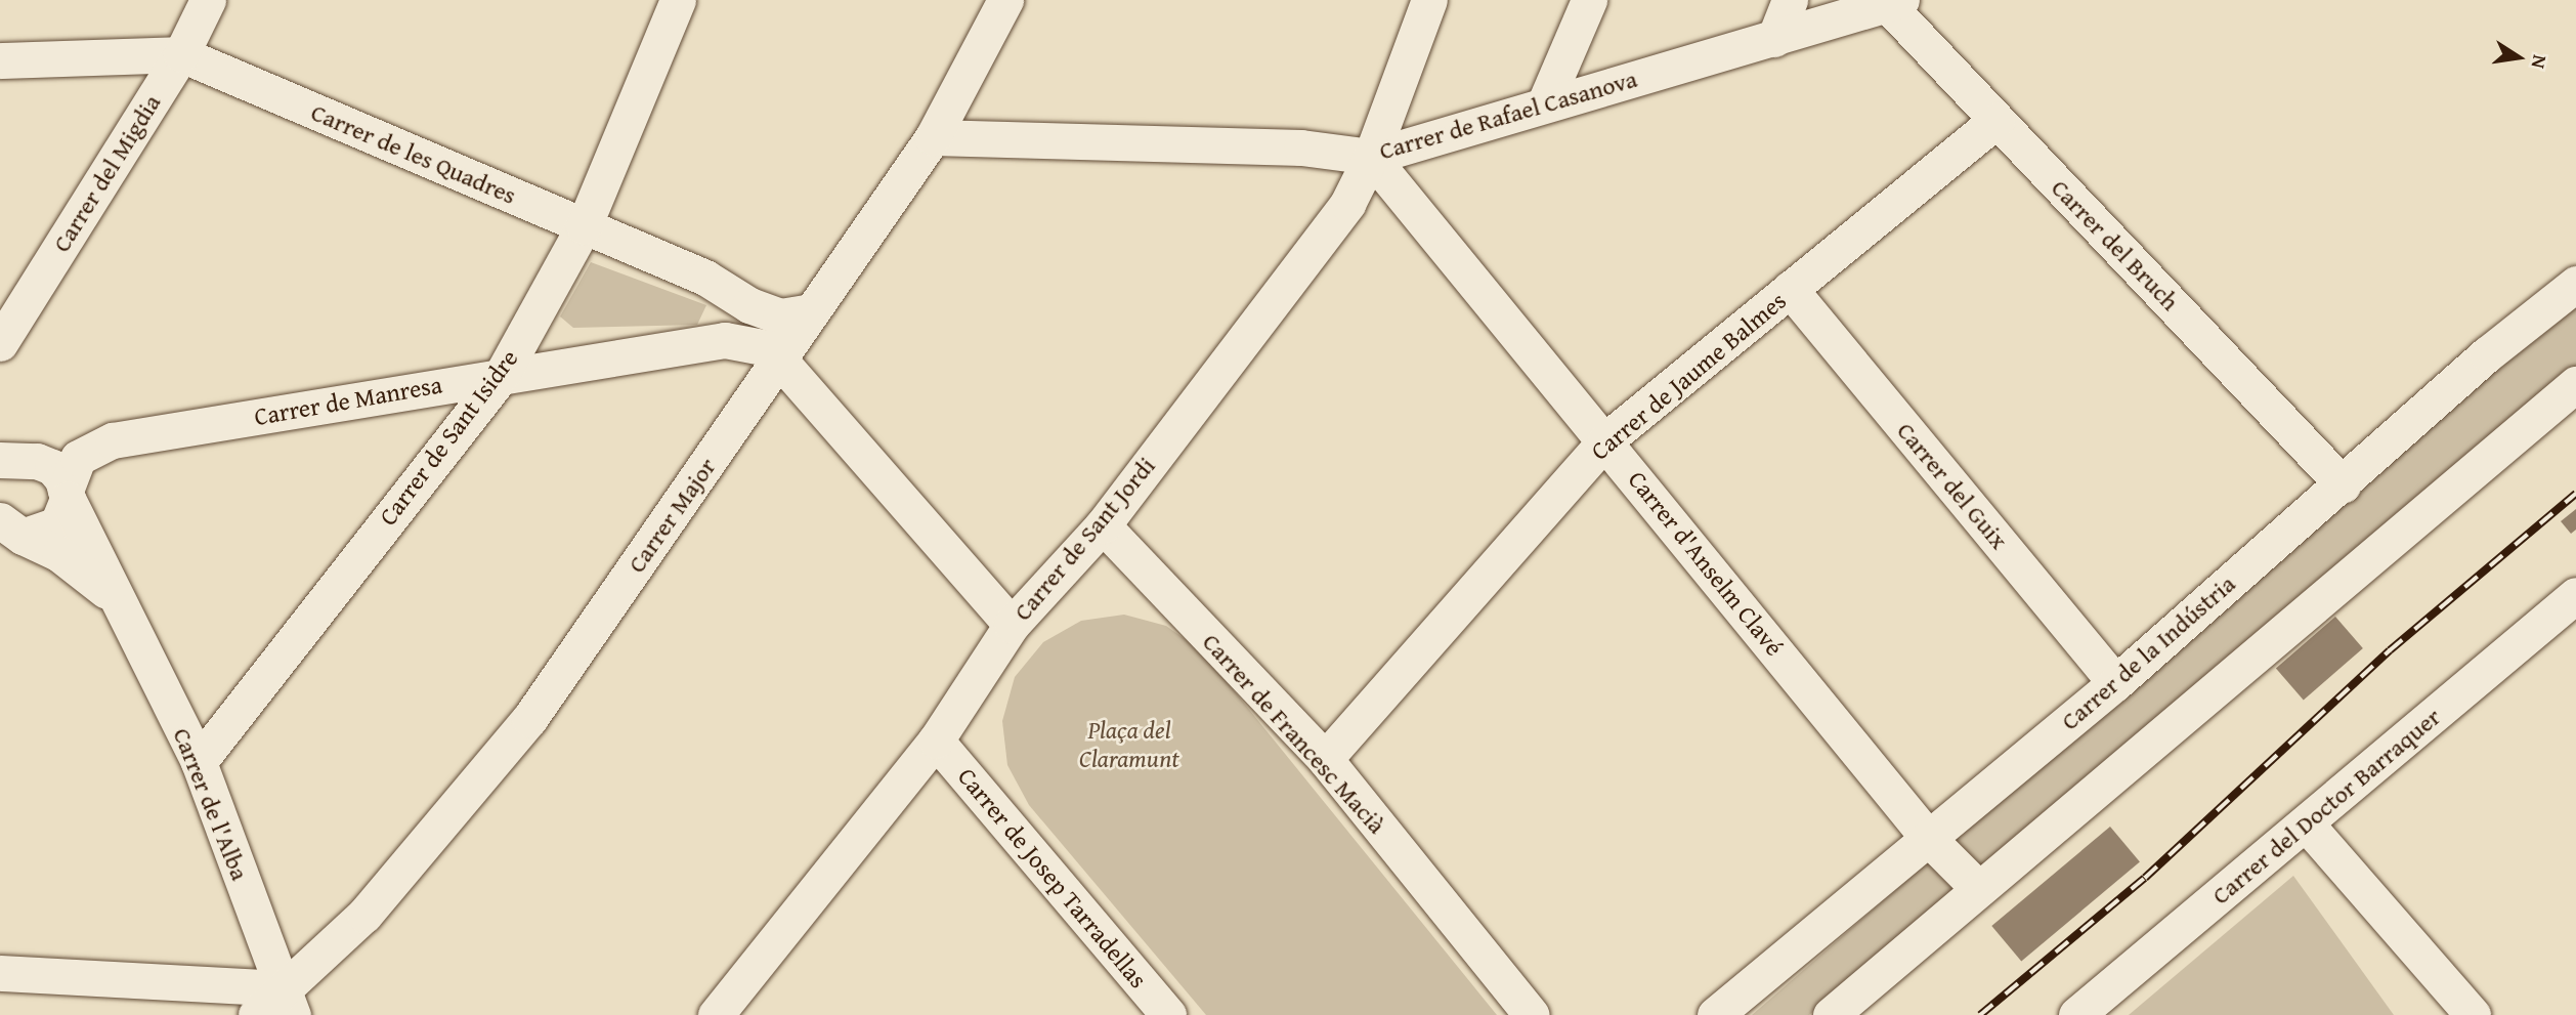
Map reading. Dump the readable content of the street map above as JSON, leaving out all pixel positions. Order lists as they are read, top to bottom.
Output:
{
  "streets": {
    "street": [
      "Carrer de Rafael Casanova",
      "Carrer de les Quadres",
      "Carrer del Migdia",
      "Carrer del Bruch",
      "Carrer de Jaume Balmes",
      "Carrer de Manresa",
      "Carrer de Sant Isidre",
      "Carrer del Guix",
      "Carrer Major",
      "Carrer de Sant Jordi",
      "Carrer d'Anselm Clavé",
      "Carrer de la Indústria",
      "Carrer de Francesc Macià",
      "Carrer de l'Alba",
      "Carrer del Doctor Barraquer",
      "Carrer de Josep Tarradellas"
    ]
  },
  "crossings": [
    ["Carrer de Rafael Casanova", "Carrer del Bruch"],
    ["Carrer de Rafael Casanova", "Carrer Major"],
    ["Carrer de Rafael Casanova", "Carrer de Sant Jordi"],
    ["Carrer de Rafael Casanova", "Carrer d'Anselm Clavé"],
    ["Carrer de les Quadres", "Carrer del Migdia"],
    ["Carrer de les Quadres", "Carrer de Sant Isidre"],
    ["Carrer de les Quadres", "Carrer Major"],
    ["Carrer del Bruch", "Carrer de Jaume Balmes"],
    ["Carrer del Bruch", "Carrer de la Indústria"],
    ["Carrer de Jaume Balmes", "Carrer del Guix"],
    ["Carrer de Jaume Balmes", "Carrer d'Anselm Clavé"],
    ["Carrer de Jaume Balmes", "Carrer de Francesc Macià"],
    ["Carrer de Manresa", "Carrer de Sant Isidre"],
    ["Carrer de Manresa", "Carrer Major"],
    ["Carrer de Manresa", "Carrer de l'Alba"],
    ["Carrer de Sant Isidre", "Carrer de l'Alba"],
    ["Carrer del Guix", "Carrer de la Indústria"],
    ["Carrer Major", "Carrer de l'Alba"],
    ["Carrer de Sant Jordi", "Carrer d'Anselm Clavé"],
    ["Carrer de Sant Jordi", "Carrer de Francesc Macià"],
    ["Carrer de Sant Jordi", "Carrer de Josep Tarradellas"],
    ["Carrer d'Anselm Clavé", "Carrer de la Indústria"]
  ],
  "parks": ["Plaça del Claramunt"],
  "north": "right"
}
